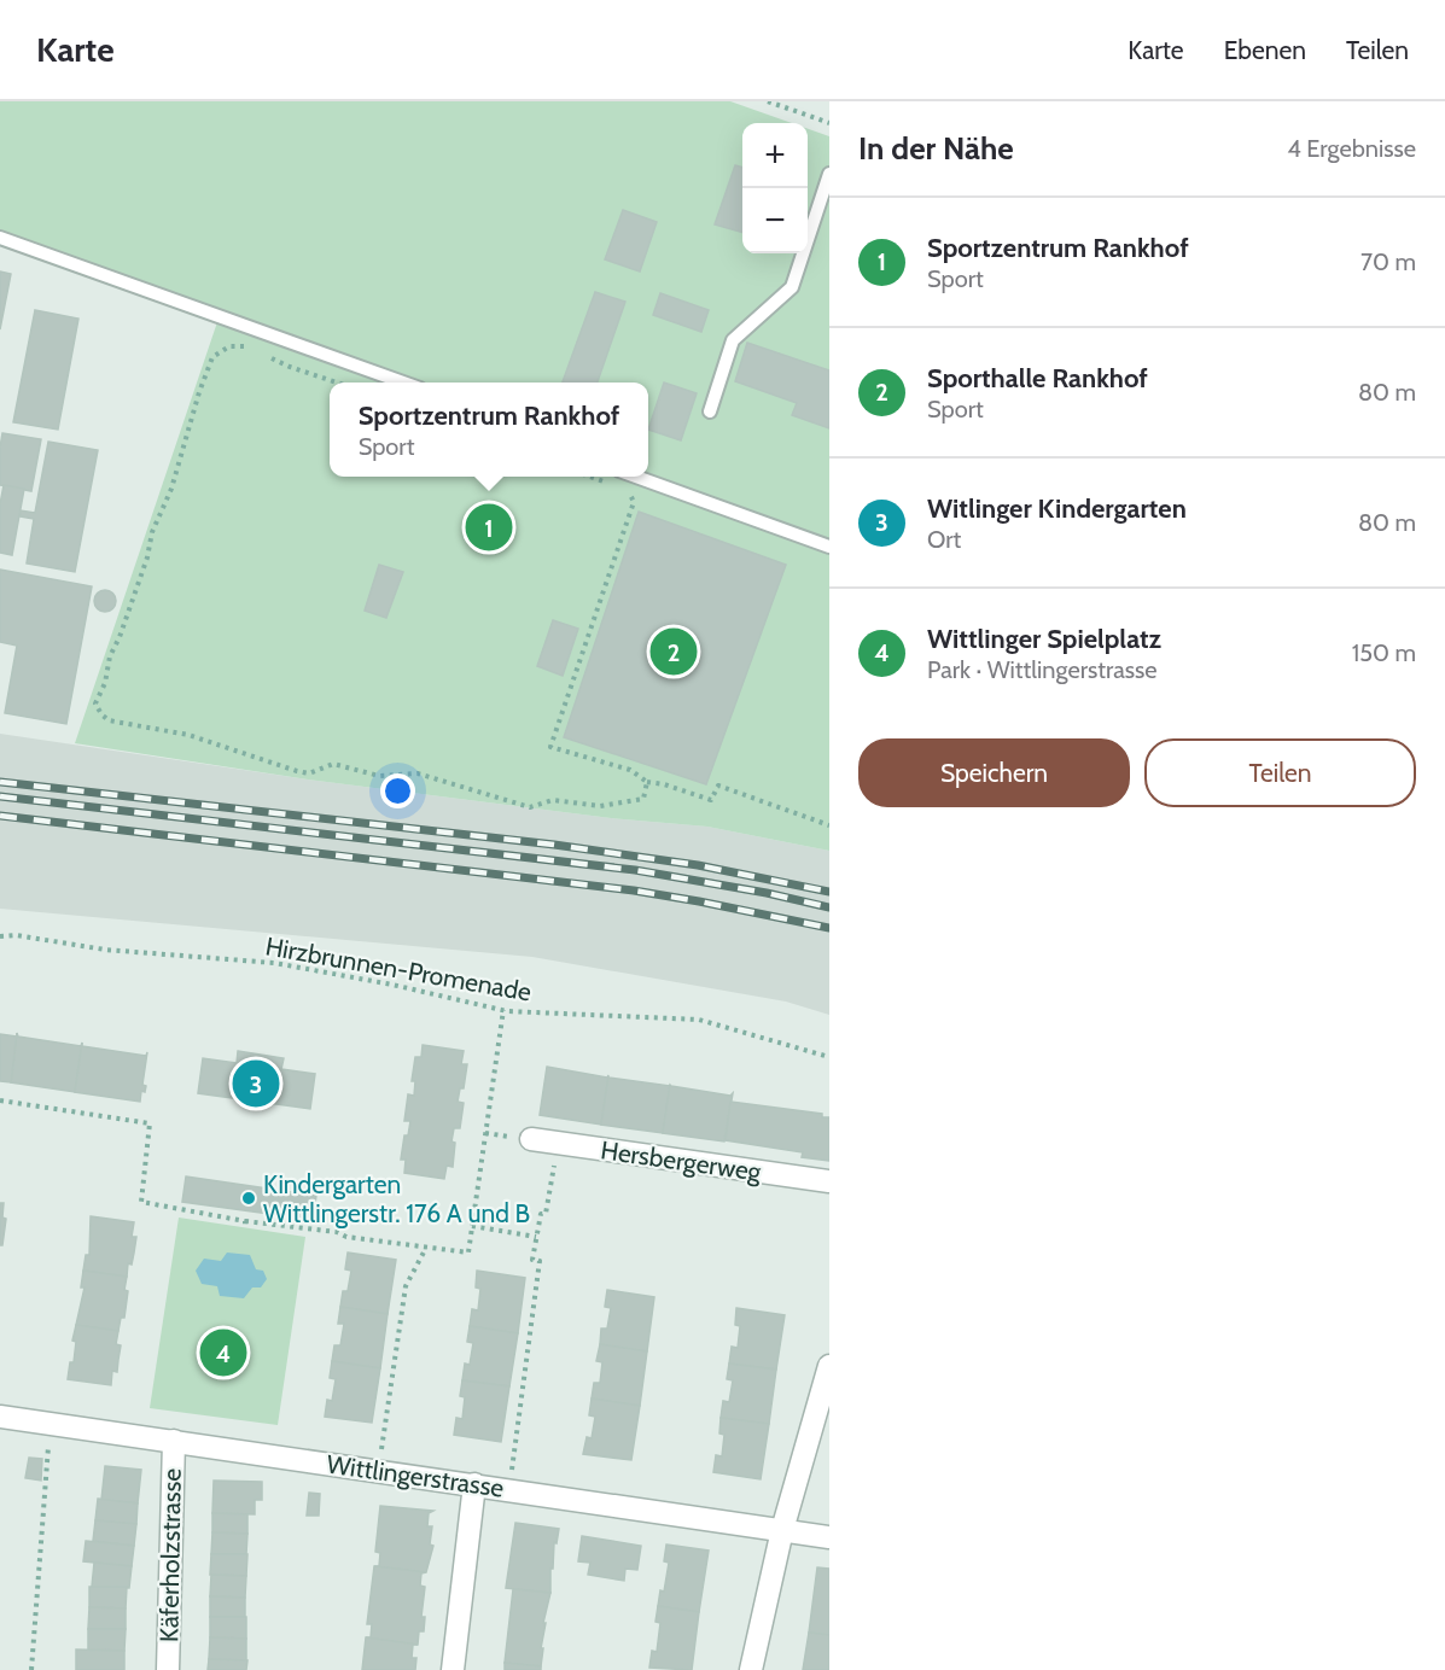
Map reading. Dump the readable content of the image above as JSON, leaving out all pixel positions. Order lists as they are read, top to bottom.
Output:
{
  "streets": {
    "street": ["Hersbergerweg", "Wittlingerstrasse", "Käferholzstrasse"],
    "path": ["Hirzbrunnen-Promenade"]
  },
  "crossings": [
    ["Wittlingerstrasse", "Käferholzstrasse"]
  ],
  "places": ["Kindergarten Wittlingerstr. 176 A und B"],
  "page": {
    "header": "Karte",
    "nav": ["Karte", "Ebenen", "Teilen"],
    "heading": ["In der Nähe", "4 Ergebnisse"],
    "map_buttons": ["+", "−"],
    "list": [
      {
        "mark": "1",
        "name": "Sportzentrum Rankhof",
        "note": "Sport",
        "value": "70 m"
      },
      {
        "mark": "2",
        "name": "Sporthalle Rankhof",
        "note": "Sport",
        "value": "80 m"
      },
      {
        "mark": "3",
        "name": "Witlinger Kindergarten",
        "note": "Ort",
        "value": "80 m"
      },
      {
        "mark": "4",
        "name": "Wittlinger Spielplatz",
        "note": "Park · Wittlingerstrasse",
        "value": "150 m"
      }
    ],
    "popup": ["Sportzentrum Rankhof", "Sport"],
    "pins": [
      "1",
      "2",
      "3",
      "4"
    ],
    "buttons": ["Speichern", "Teilen"]
  }
}
